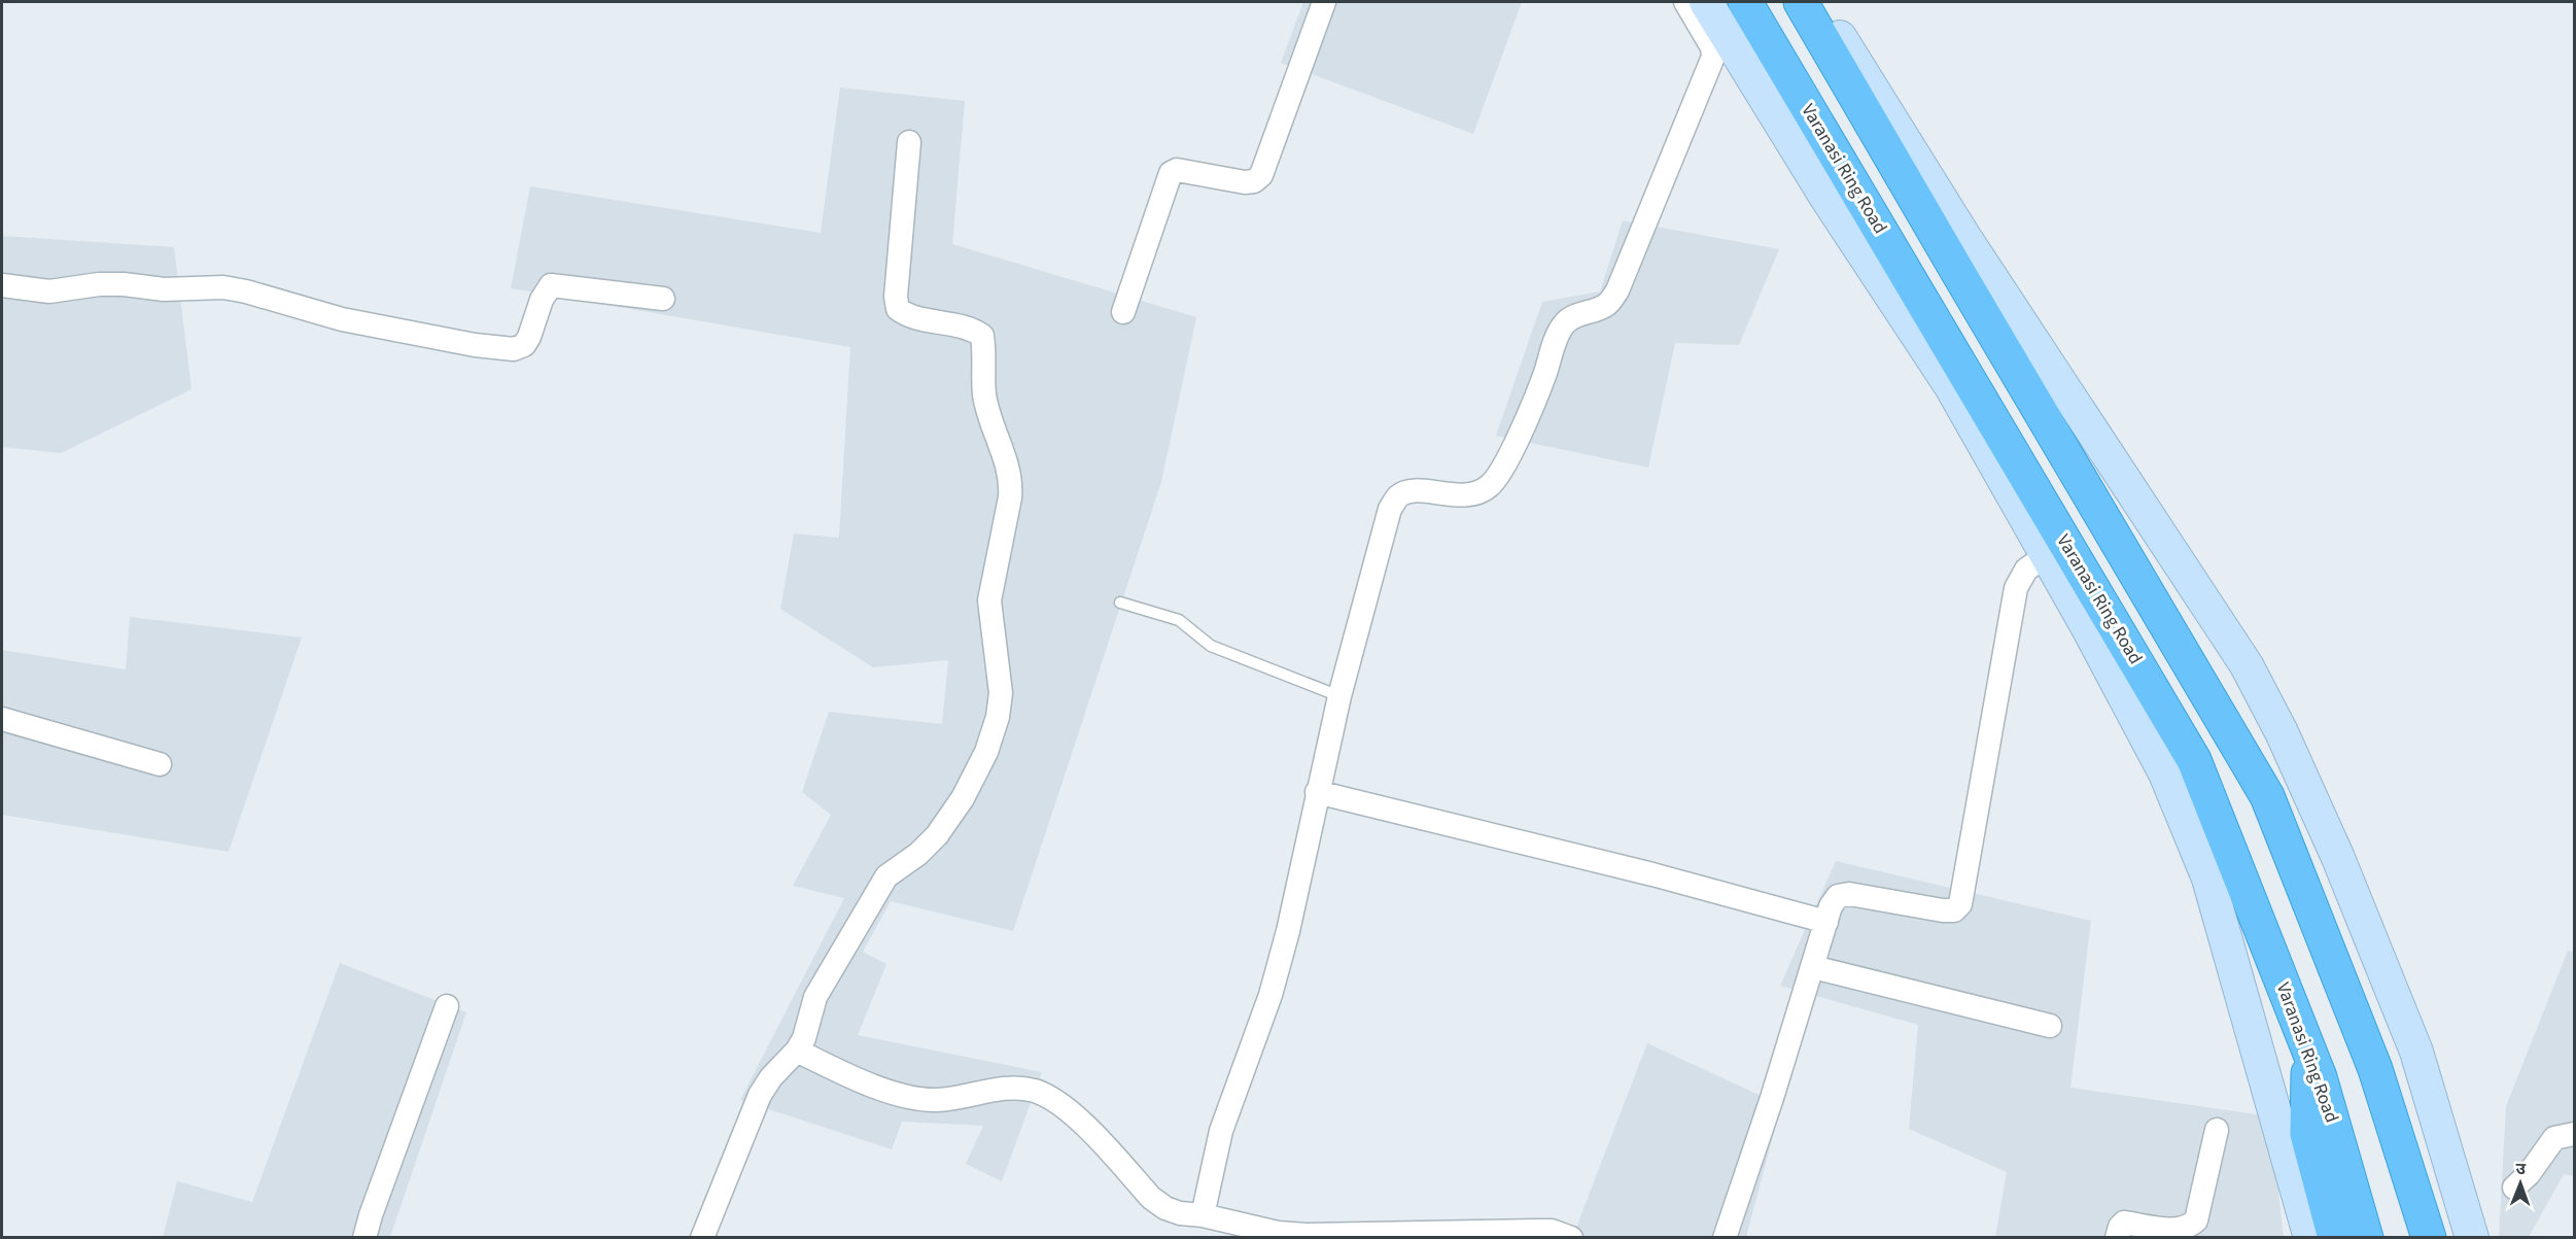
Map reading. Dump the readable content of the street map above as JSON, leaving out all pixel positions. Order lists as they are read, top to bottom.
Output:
{
  "streets": {
    "highway": ["Varanasi Ring Road"]
  },
  "north": "top"
}
